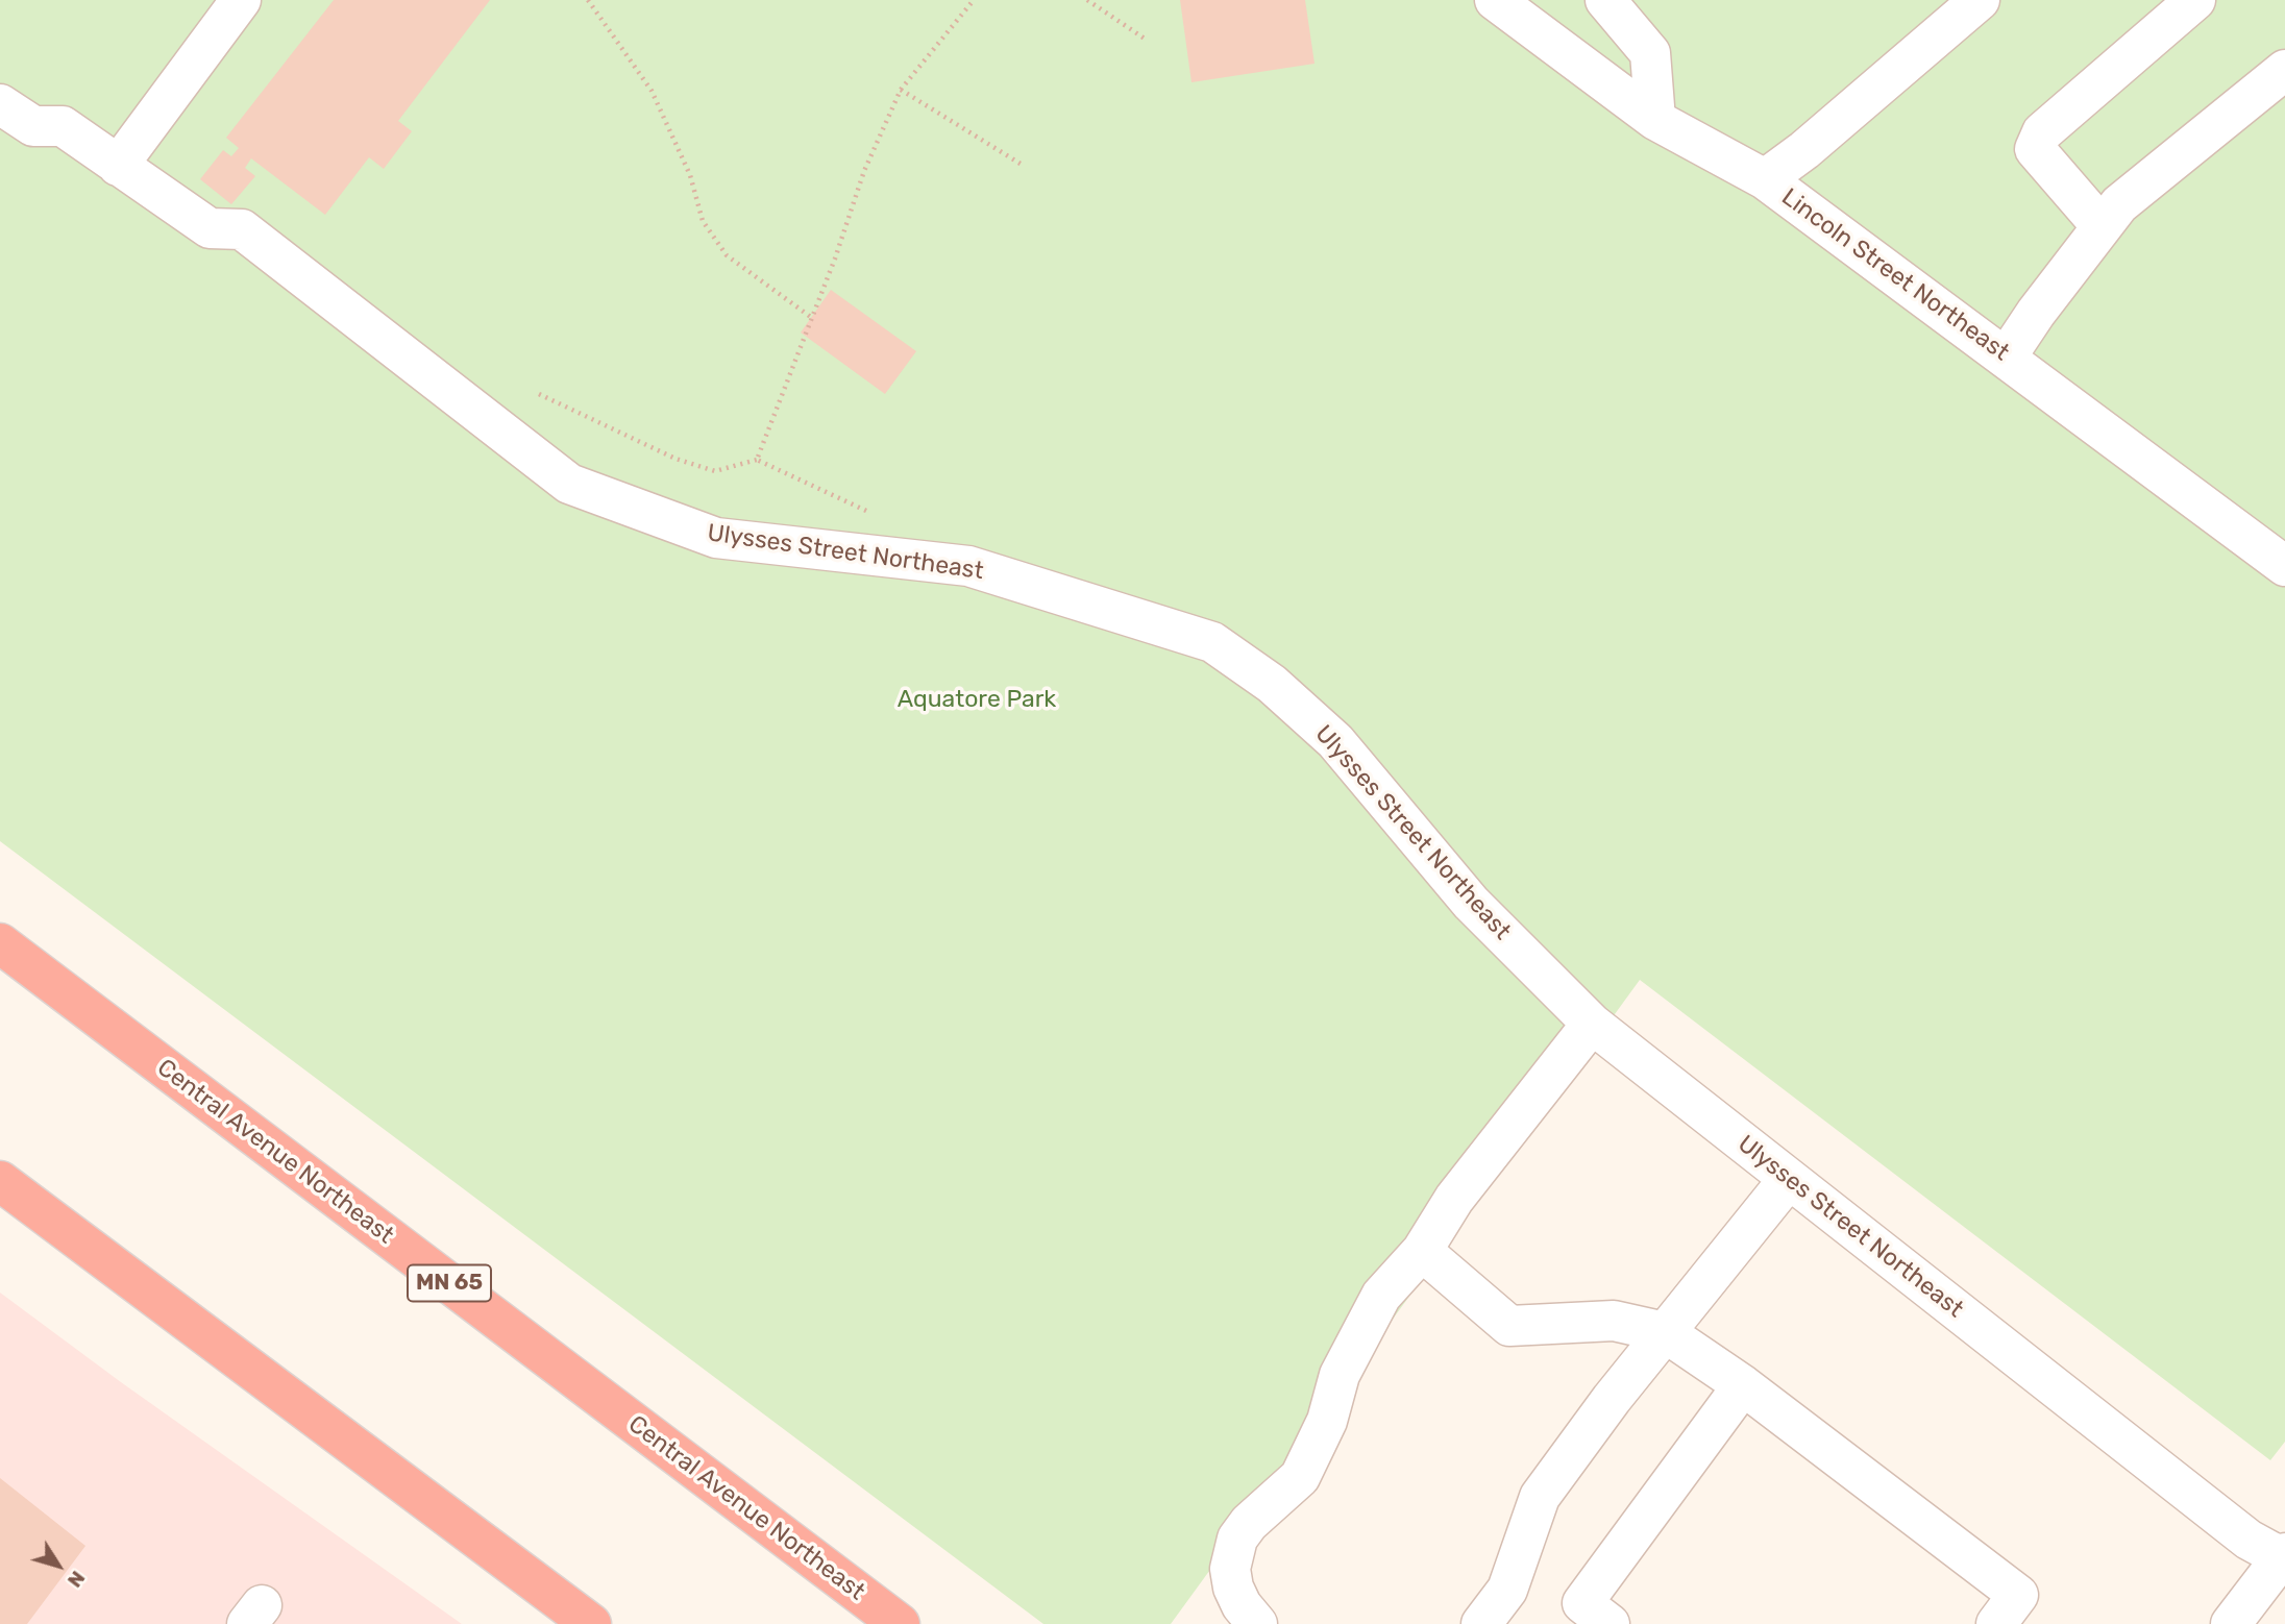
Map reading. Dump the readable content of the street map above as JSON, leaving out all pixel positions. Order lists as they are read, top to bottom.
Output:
{
  "streets": {
    "highway": ["Central Avenue Northeast", "MN 65"],
    "street": ["Lincoln Street Northeast", "Ulysses Street Northeast"]
  },
  "parks": ["Aquatore Park"],
  "north": "bottom right"
}
